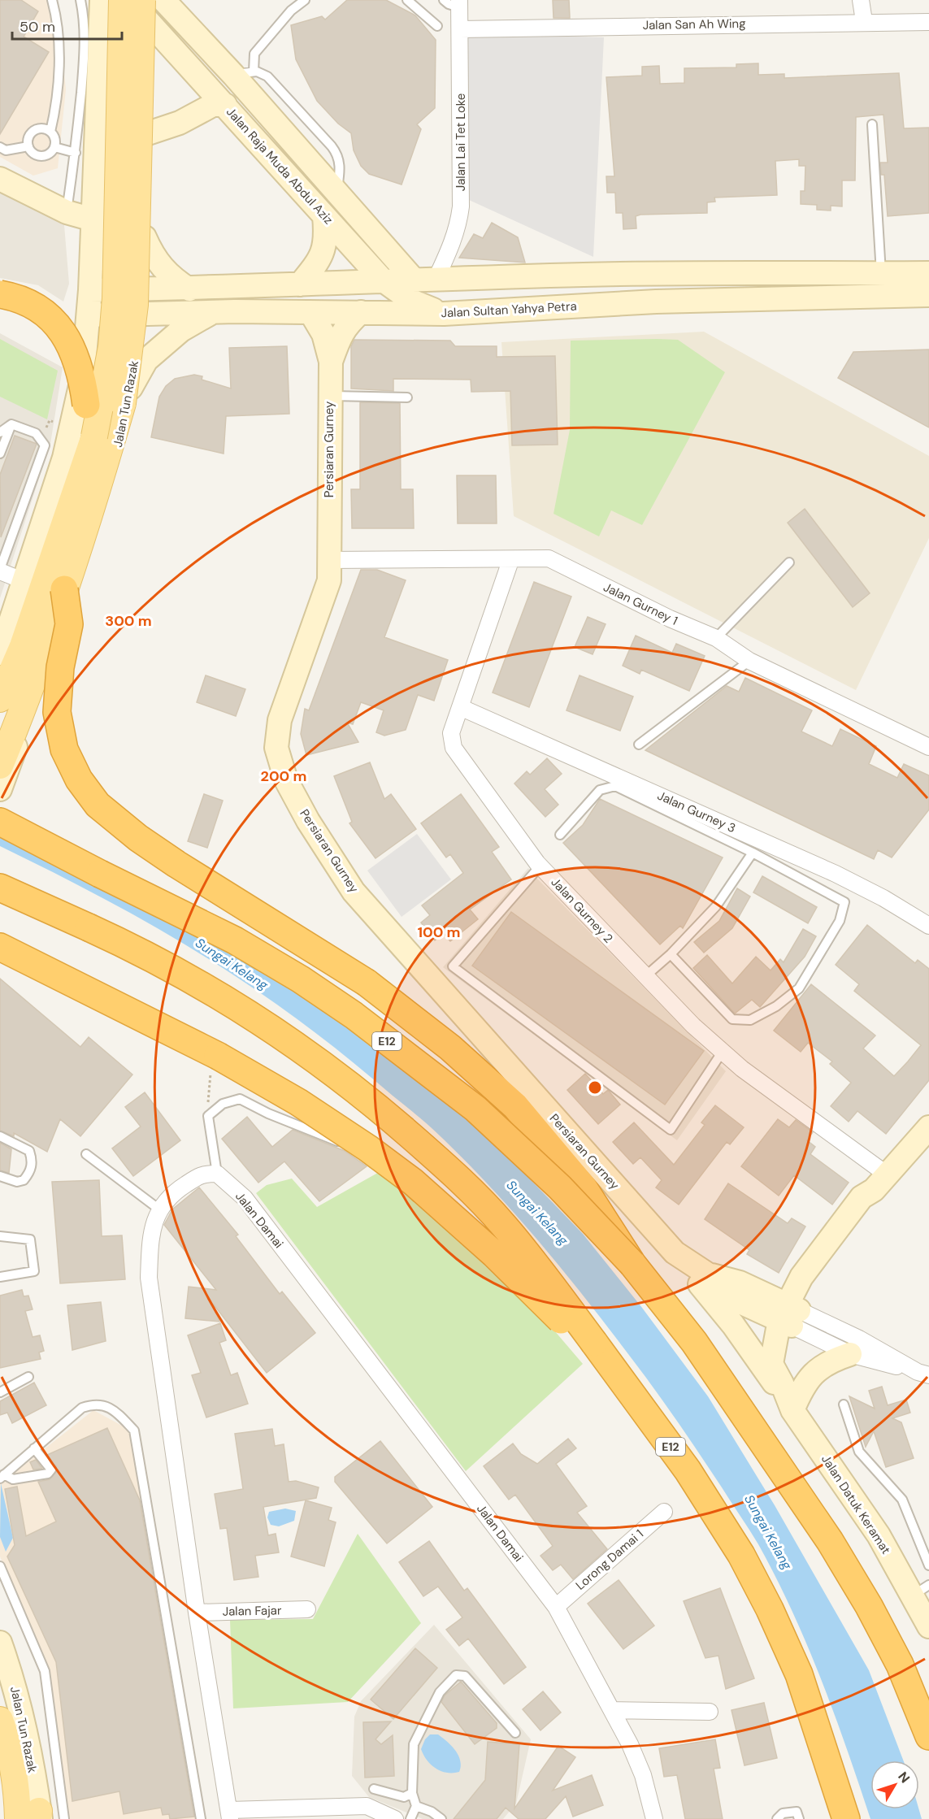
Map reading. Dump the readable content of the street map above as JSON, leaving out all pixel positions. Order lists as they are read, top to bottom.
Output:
{
  "streets": {
    "highway": ["E12"],
    "main road": [
      "Jalan Raja Muda Abdul Aziz",
      "Jalan Sultan Yahya Petra",
      "Jalan Tun Razak",
      "Persiaran Gurney",
      "Jalan Datuk Keramat"
    ],
    "street": [
      "Jalan San Ah Wing",
      "Jalan Lai Tet Loke",
      "Jalan Gurney 1",
      "Jalan Gurney 3",
      "Jalan Gurney 2",
      "Jalan Damai",
      "Lorong Damai 1",
      "Jalan Fajar"
    ]
  },
  "crossings": [
    ["Jalan San Ah Wing", "Jalan Lai Tet Loke"],
    ["Jalan Lai Tet Loke", "Jalan Raja Muda Abdul Aziz"],
    ["Jalan Raja Muda Abdul Aziz", "Jalan Sultan Yahya Petra"],
    ["Jalan Raja Muda Abdul Aziz", "Jalan Tun Razak"],
    ["Jalan Sultan Yahya Petra", "Jalan Tun Razak"],
    ["Jalan Sultan Yahya Petra", "Persiaran Gurney"],
    ["Persiaran Gurney", "Jalan Gurney 1"],
    ["Persiaran Gurney", "Jalan Datuk Keramat"],
    ["Jalan Gurney 1", "Jalan Gurney 2"],
    ["Jalan Gurney 3", "Jalan Gurney 2"],
    ["Jalan Gurney 2", "Jalan Datuk Keramat"],
    ["Jalan Damai", "Lorong Damai 1"]
  ],
  "water": ["Sungai Kelang"],
  "scale_bar": "50 m",
  "north": "top right",
  "rings": ["300 m", "200 m", "100 m"]
}
